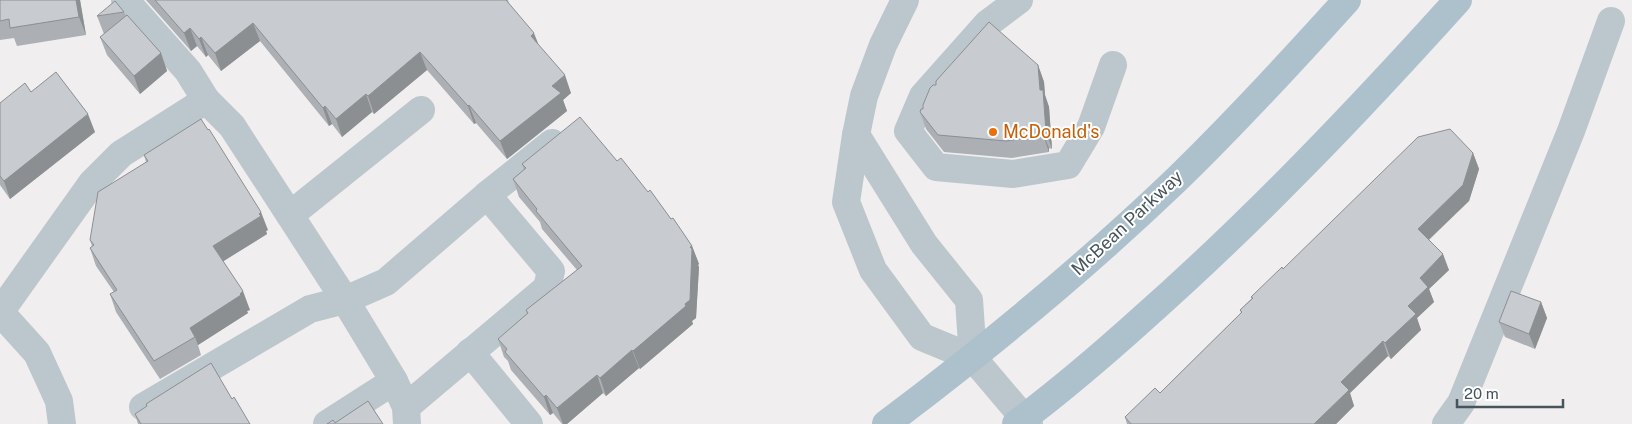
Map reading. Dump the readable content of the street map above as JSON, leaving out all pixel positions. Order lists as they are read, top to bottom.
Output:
{
  "streets": {
    "main road": ["McBean Parkway"]
  },
  "places": ["McDonald's"],
  "scale_bar": "20 m"
}
